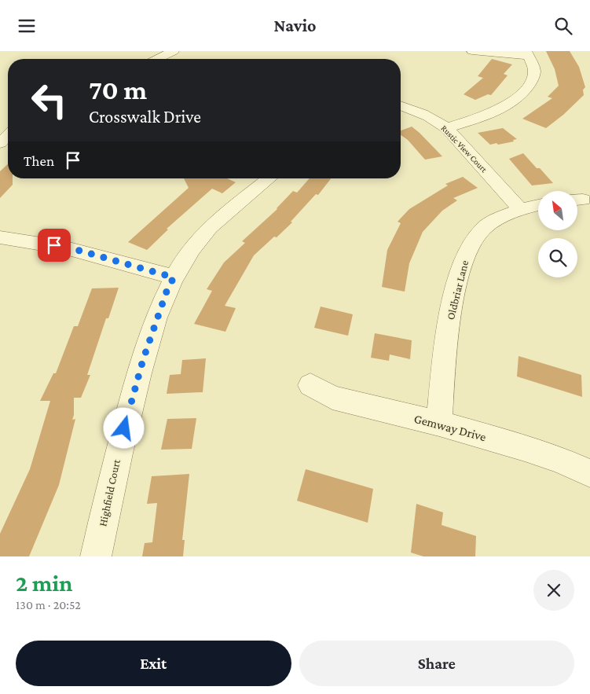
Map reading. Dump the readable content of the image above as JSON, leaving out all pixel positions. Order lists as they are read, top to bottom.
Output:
{
  "streets": {
    "street": [
      "Rustic View Court",
      "Oldbriar Lane",
      "Gemway Drive",
      "Highfield Court"
    ]
  },
  "crossings": [
    ["Rustic View Court", "Oldbriar Lane"],
    ["Oldbriar Lane", "Gemway Drive"]
  ],
  "north": "top left",
  "page": {
    "header": "Navio",
    "turn": ["70 m", "Crosswalk Drive"],
    "then": "Then",
    "heading": ["2 min", "130 m · 20:52"],
    "buttons": ["Exit", "Share"]
  }
}
